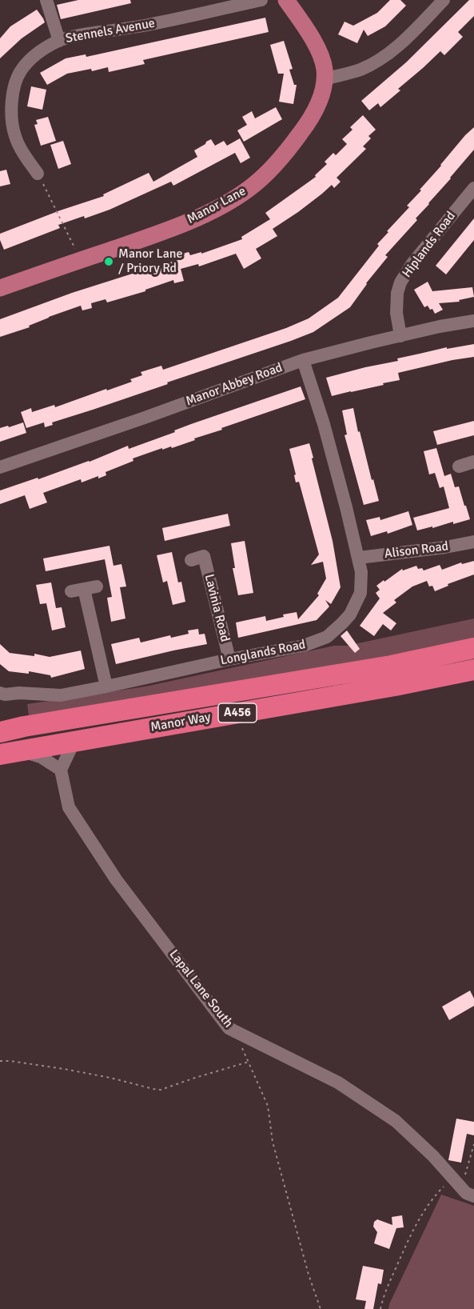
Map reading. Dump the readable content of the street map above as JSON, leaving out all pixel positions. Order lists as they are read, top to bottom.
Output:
{
  "streets": {
    "highway": ["A456", "Manor Way"],
    "main road": ["Manor Lane"],
    "street": [
      "Stennels Avenue",
      "Hiplands Road",
      "Manor Abbey Road",
      "Alison Road",
      "Lavinia Road",
      "Longlands Road",
      "Lapal Lane South"
    ]
  },
  "crossings": [
    ["Hiplands Road", "Manor Abbey Road"],
    ["Manor Abbey Road", "Longlands Road"],
    ["Alison Road", "Longlands Road"],
    ["Lavinia Road", "Longlands Road"]
  ],
  "places": ["Manor Lane / Priory Rd"]
}
